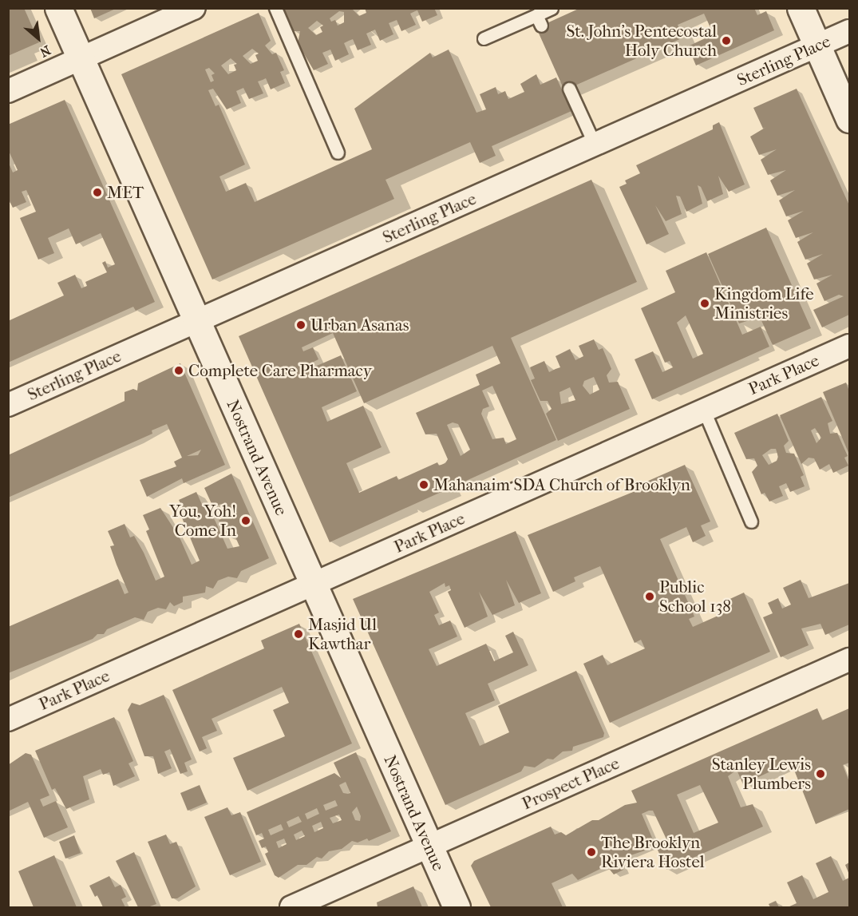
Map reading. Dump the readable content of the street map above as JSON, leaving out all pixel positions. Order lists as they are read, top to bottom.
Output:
{
  "streets": {
    "main road": ["Nostrand Avenue"],
    "street": ["Sterling Place", "Park Place", "Prospect Place"]
  },
  "crossings": [
    ["Sterling Place", "Nostrand Avenue"],
    ["Park Place", "Nostrand Avenue"],
    ["Nostrand Avenue", "Prospect Place"]
  ],
  "places": [
    "St. John's Pentecostal Holy Church",
    "MET",
    "Kingdom Life Ministries",
    "Urban Asanas",
    "Complete Care Pharmacy",
    "Mahanaim SDA Church of Brooklyn",
    "You, Yoh! Come In",
    "Public School 138",
    "Masjid Ul Kawthar",
    "Stanley Lewis Plumbers",
    "The Brooklyn Riviera Hostel"
  ],
  "north": "bottom right"
}
